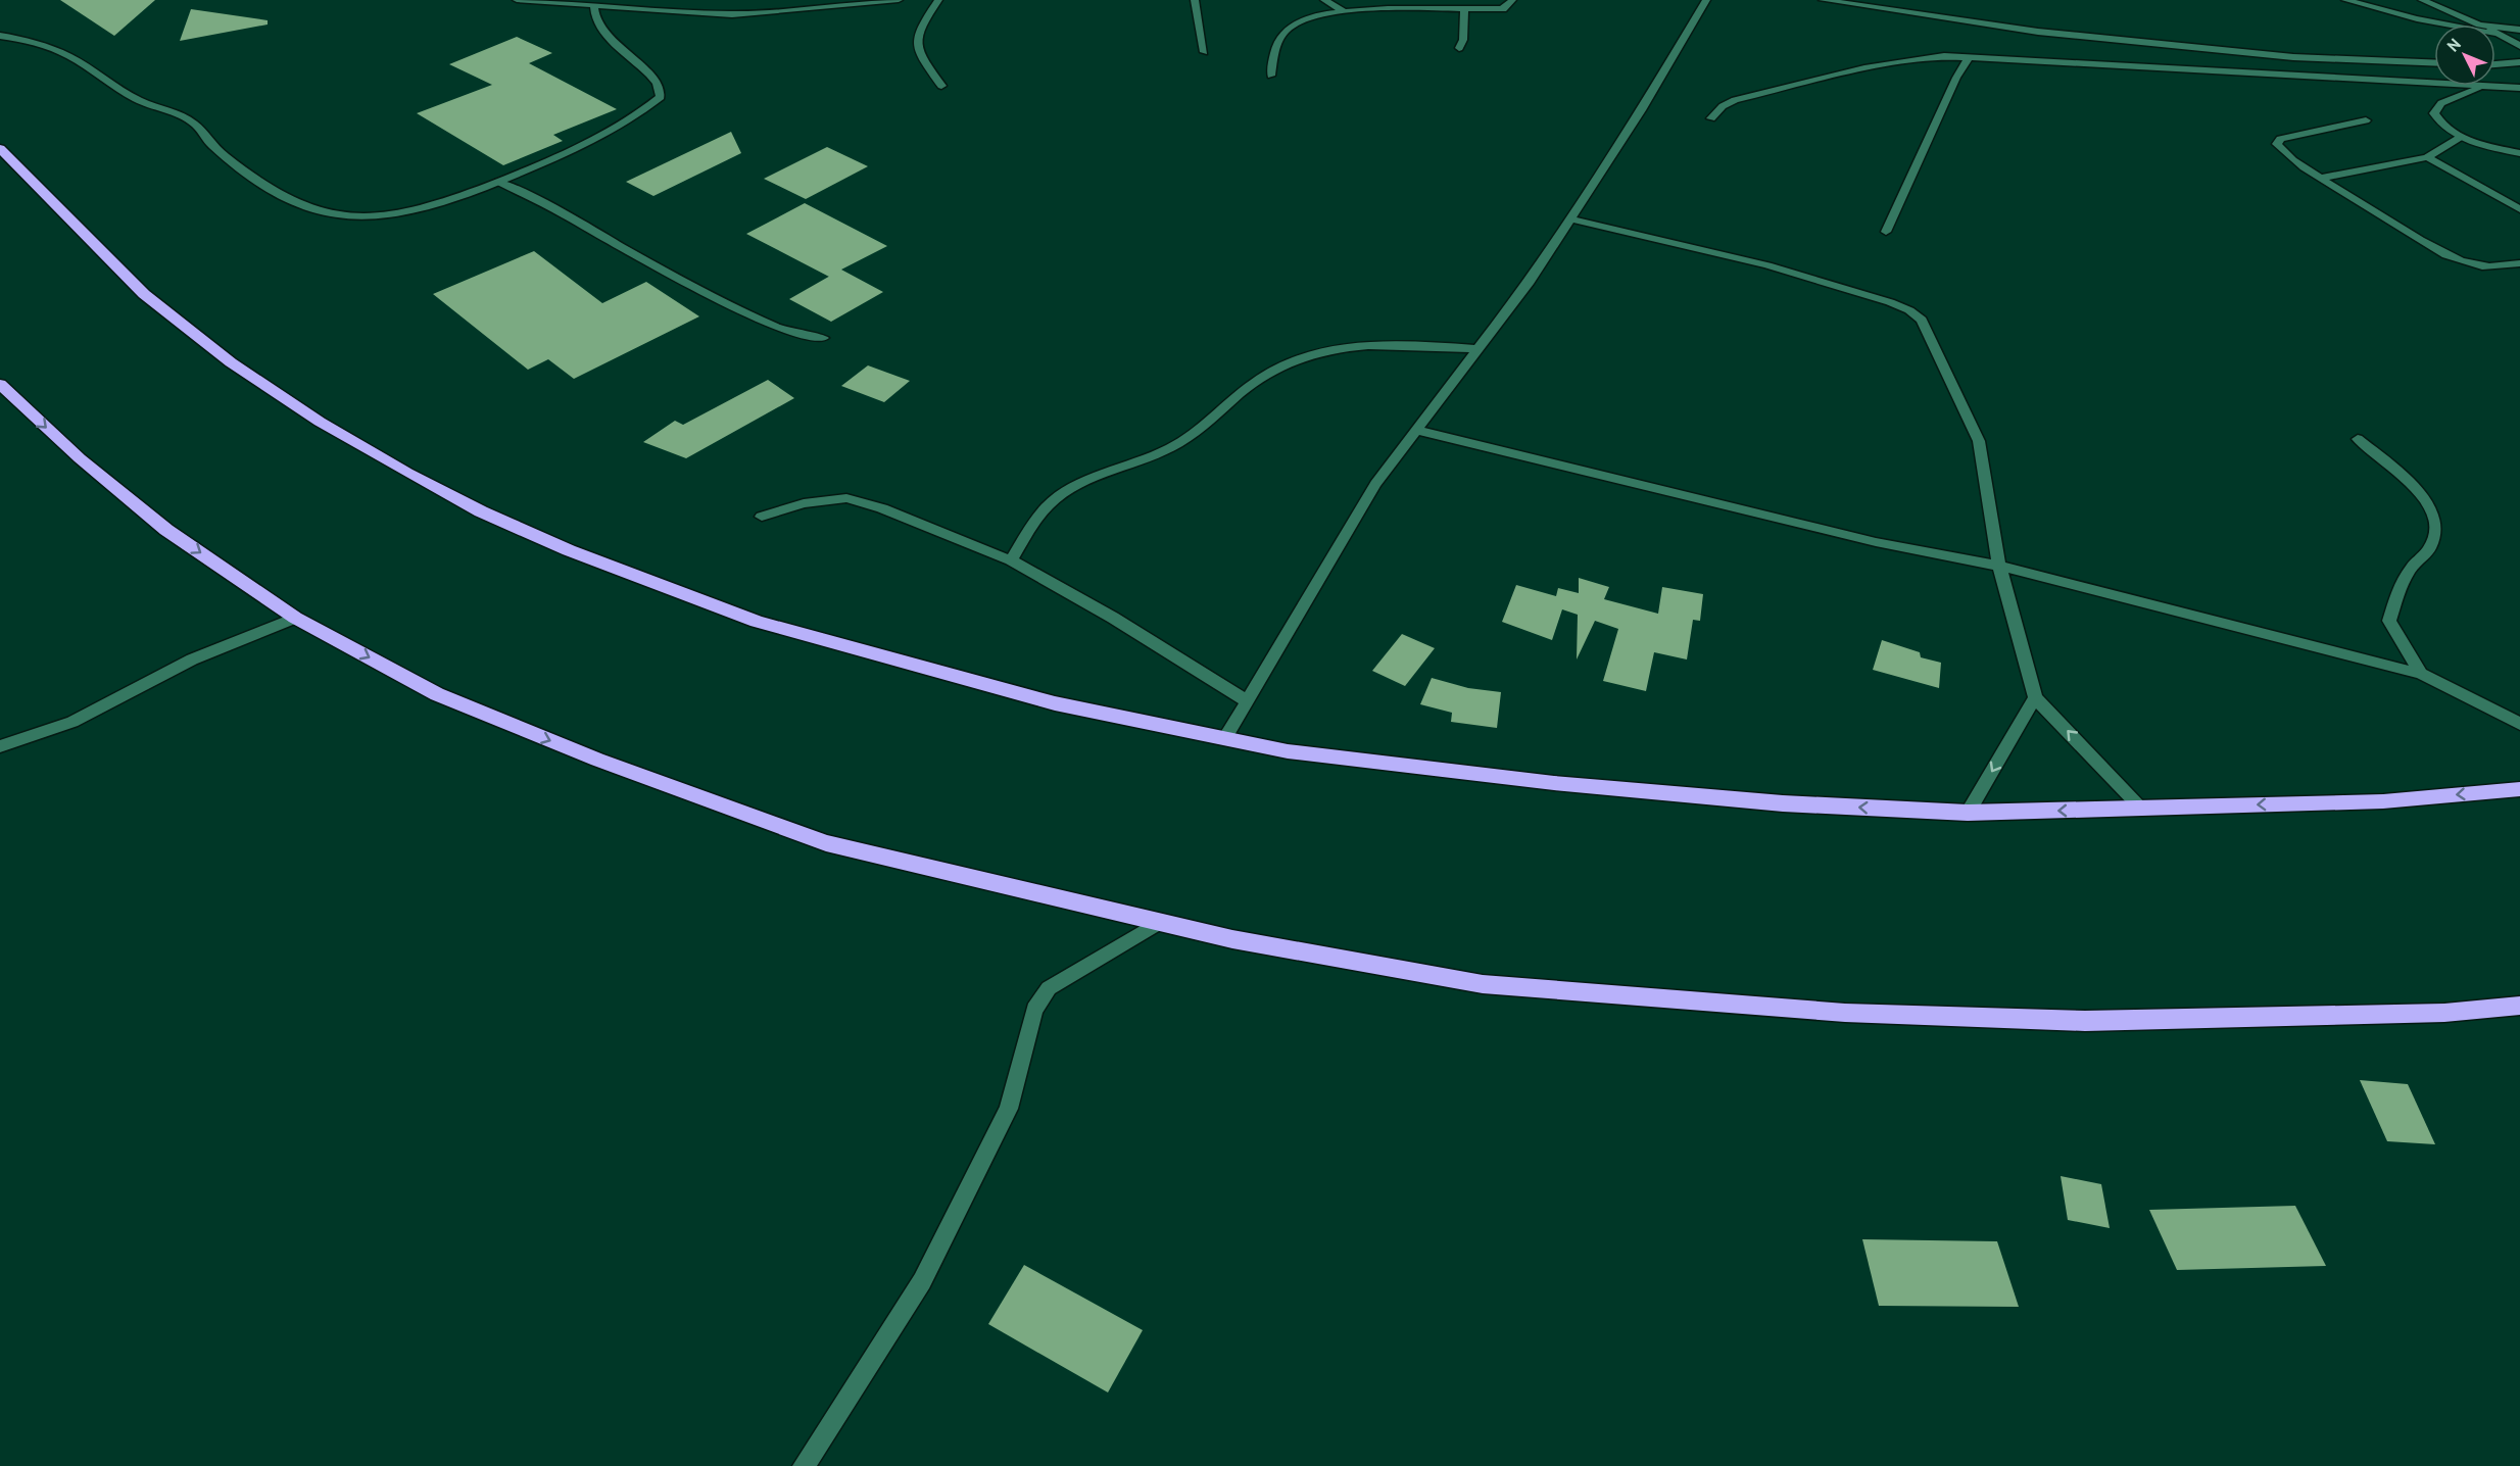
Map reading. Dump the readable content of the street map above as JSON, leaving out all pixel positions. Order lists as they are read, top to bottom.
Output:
{
  "north": "top left"
}
